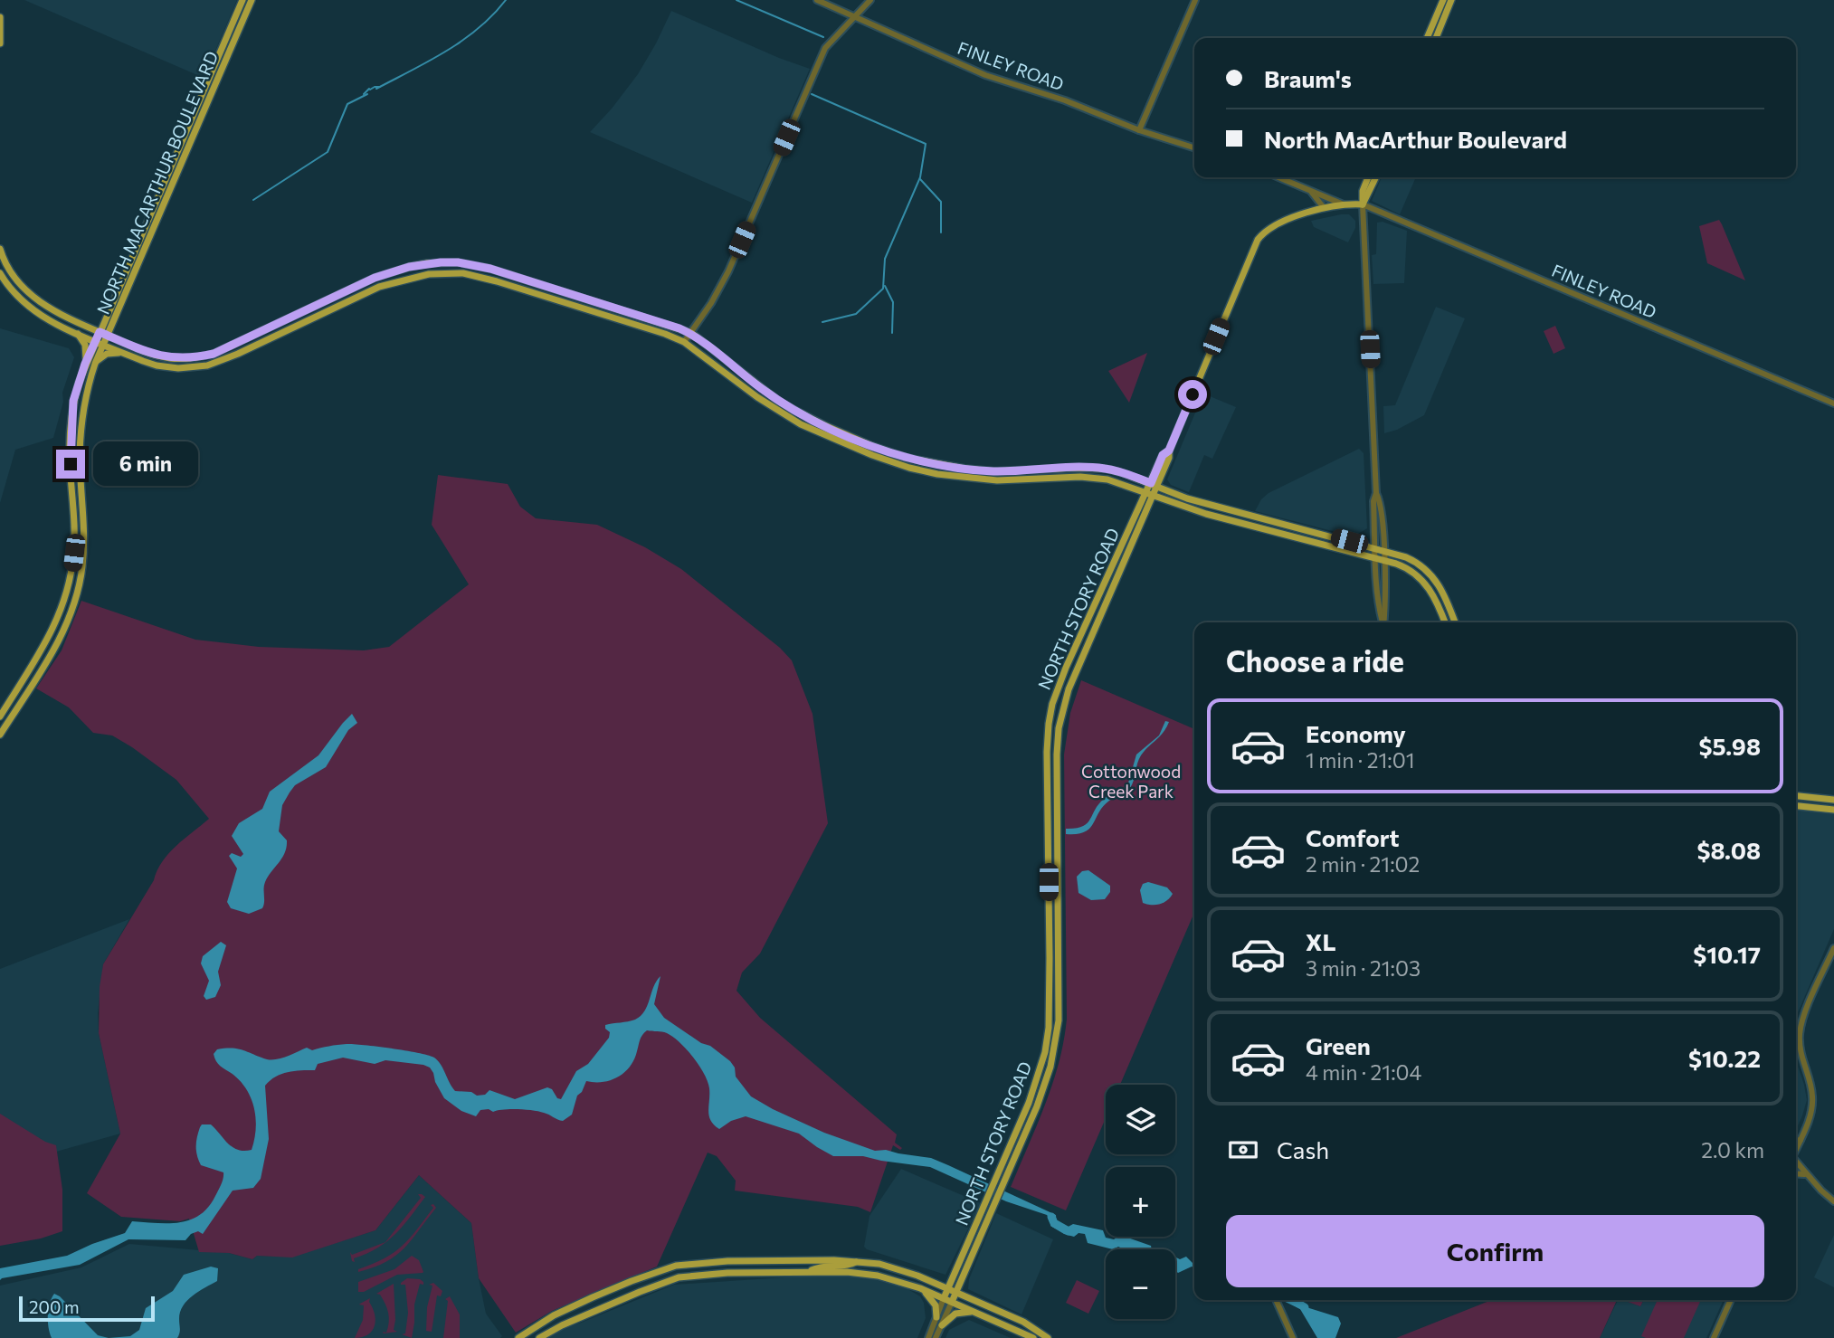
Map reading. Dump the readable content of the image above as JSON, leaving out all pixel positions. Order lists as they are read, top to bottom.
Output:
{
  "streets": {
    "main road": ["NORTH MACARTHUR BOULEVARD", "NORTH STORY ROAD"],
    "street": ["FINLEY ROAD"]
  },
  "crossings": [
    ["FINLEY ROAD", "NORTH STORY ROAD"]
  ],
  "parks": ["Cottonwood Creek Park"],
  "scale_bar": "200 m",
  "page": {
    "banner": ["Braum's", "North MacArthur Boulevard"],
    "bubble": "6 min",
    "heading": "Choose a ride",
    "list": [
      {
        "name": "Economy",
        "note": "1 min · 21:01",
        "value": "$5.98"
      },
      {
        "name": "Comfort",
        "note": "2 min · 21:02",
        "value": "$8.08"
      },
      {
        "name": "XL",
        "note": "3 min · 21:03",
        "value": "$10.17"
      },
      {
        "name": "Green",
        "note": "4 min · 21:04",
        "value": "$10.22"
      }
    ],
    "map_buttons": ["+", "−"],
    "pay": ["Cash", "2.0 km"],
    "buttons": "Confirm",
    "scale": "200 m"
  }
}
